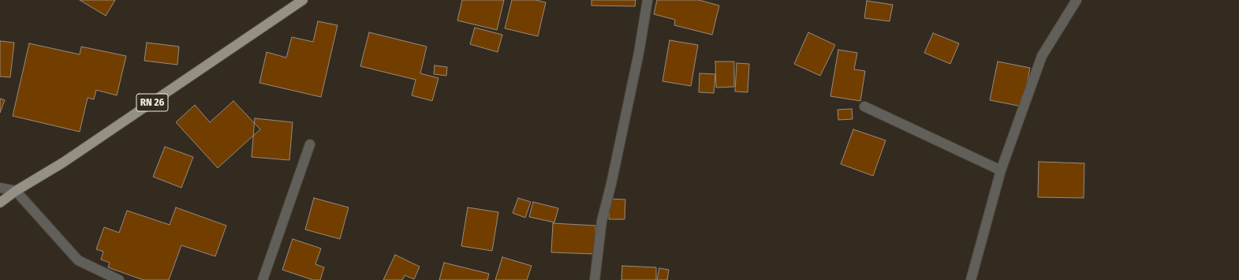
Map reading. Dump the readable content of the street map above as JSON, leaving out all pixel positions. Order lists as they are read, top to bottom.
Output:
{
  "streets": {
    "main road": ["RN 26"]
  }
}
